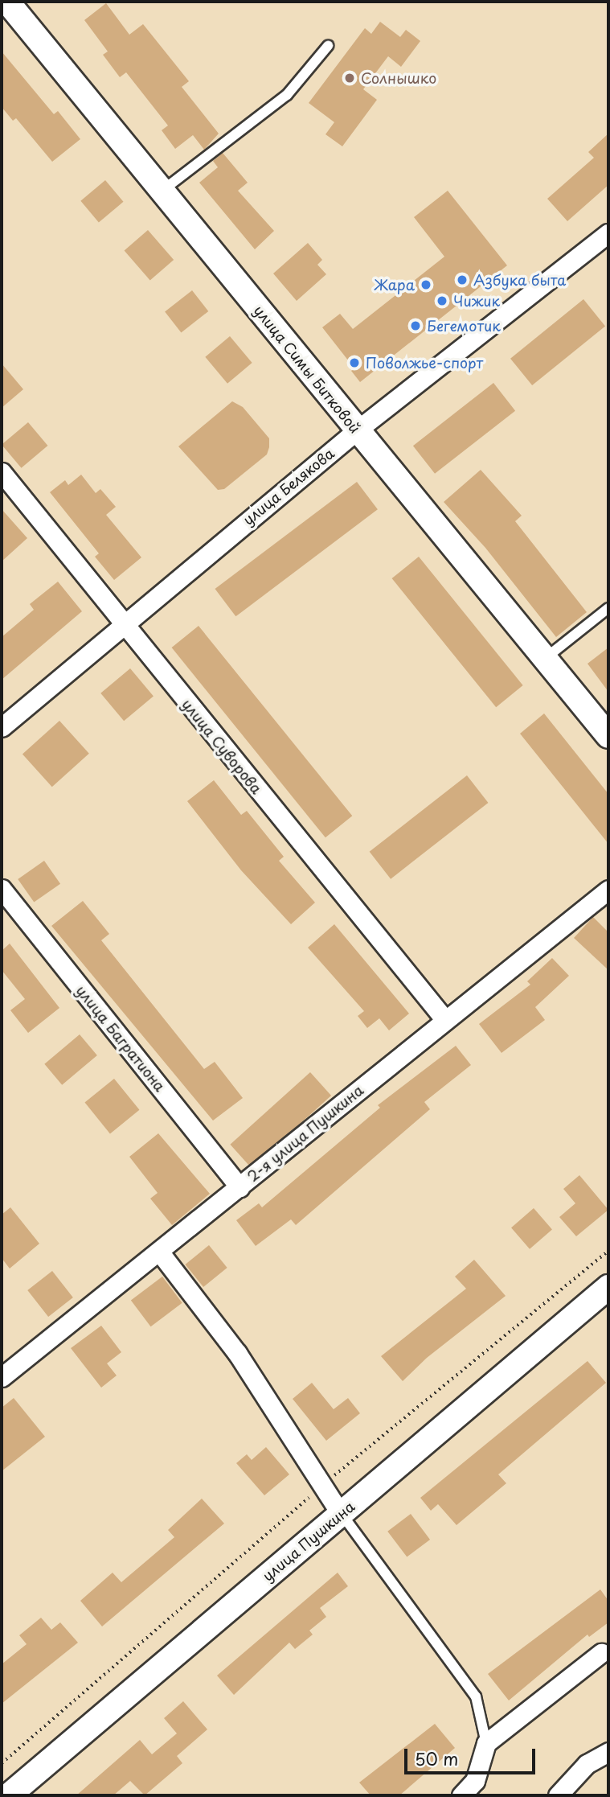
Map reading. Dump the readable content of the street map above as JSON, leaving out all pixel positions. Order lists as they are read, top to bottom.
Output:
{
  "streets": {
    "street": [
      "улица Симы Битковой",
      "улица Белякова",
      "улица Суворова",
      "улица Багратиона",
      "2-я улица Пушкина",
      "улица Пушкина"
    ]
  },
  "crossings": [
    ["улица Симы Битковой", "улица Белякова"],
    ["улица Белякова", "улица Суворова"],
    ["улица Суворова", "2-я улица Пушкина"],
    ["улица Багратиона", "2-я улица Пушкина"]
  ],
  "places": [
    "Солнышко",
    "Азбука быта",
    "Жара",
    "Чижик",
    "Бегемотик",
    "Поволжье-спорт"
  ],
  "scale_bar": "50 m"
}
